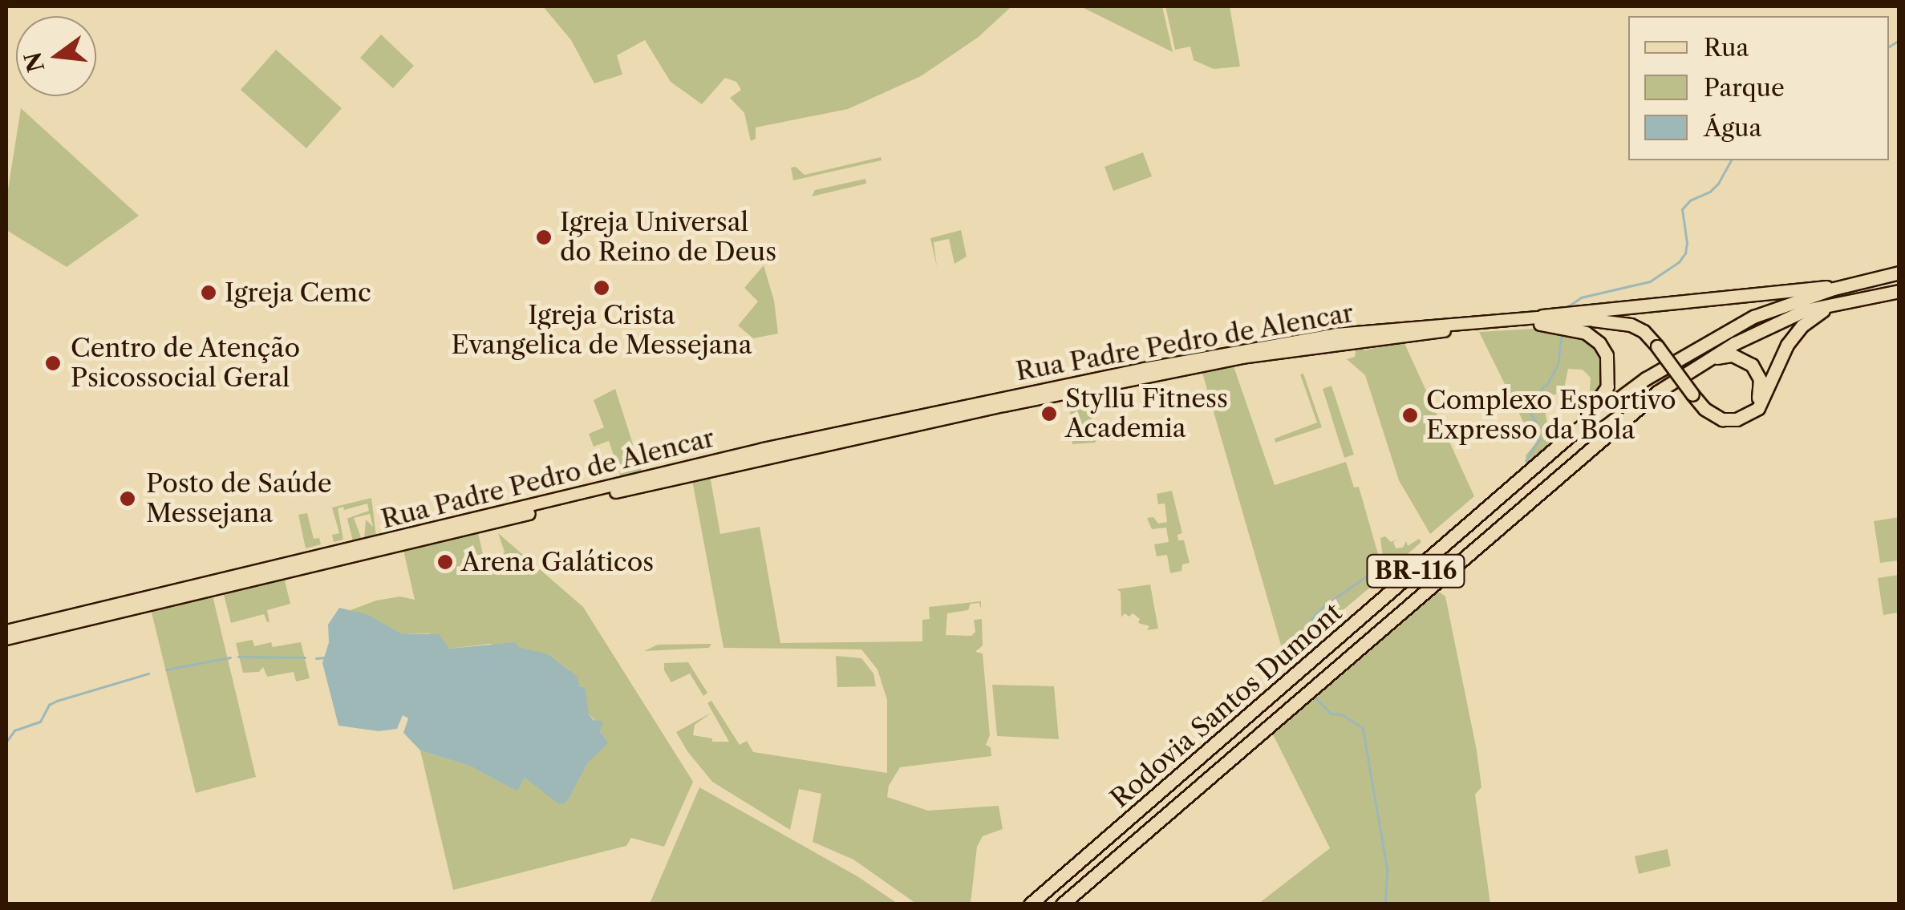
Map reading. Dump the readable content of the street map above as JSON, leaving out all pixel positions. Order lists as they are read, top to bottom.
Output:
{
  "streets": {
    "highway": ["BR-116", "Rodovia Santos Dumont"],
    "main road": ["Rua Padre Pedro de Alencar"]
  },
  "crossings": [
    ["BR-116", "Rodovia Santos Dumont"]
  ],
  "places": [
    "Igreja Universal do Reino de Deus",
    "Igreja Crista Evangelica de Messejana",
    "Igreja Cemc",
    "Centro de Atenção Psicossocial Geral",
    "Styllu Fitness Academia",
    "Complexo Esportivo Expresso da Bola",
    "Posto de Saúde Messejana",
    "Arena Galáticos"
  ],
  "legend": ["Rua", "Parque", "Água"],
  "north": "left"
}
